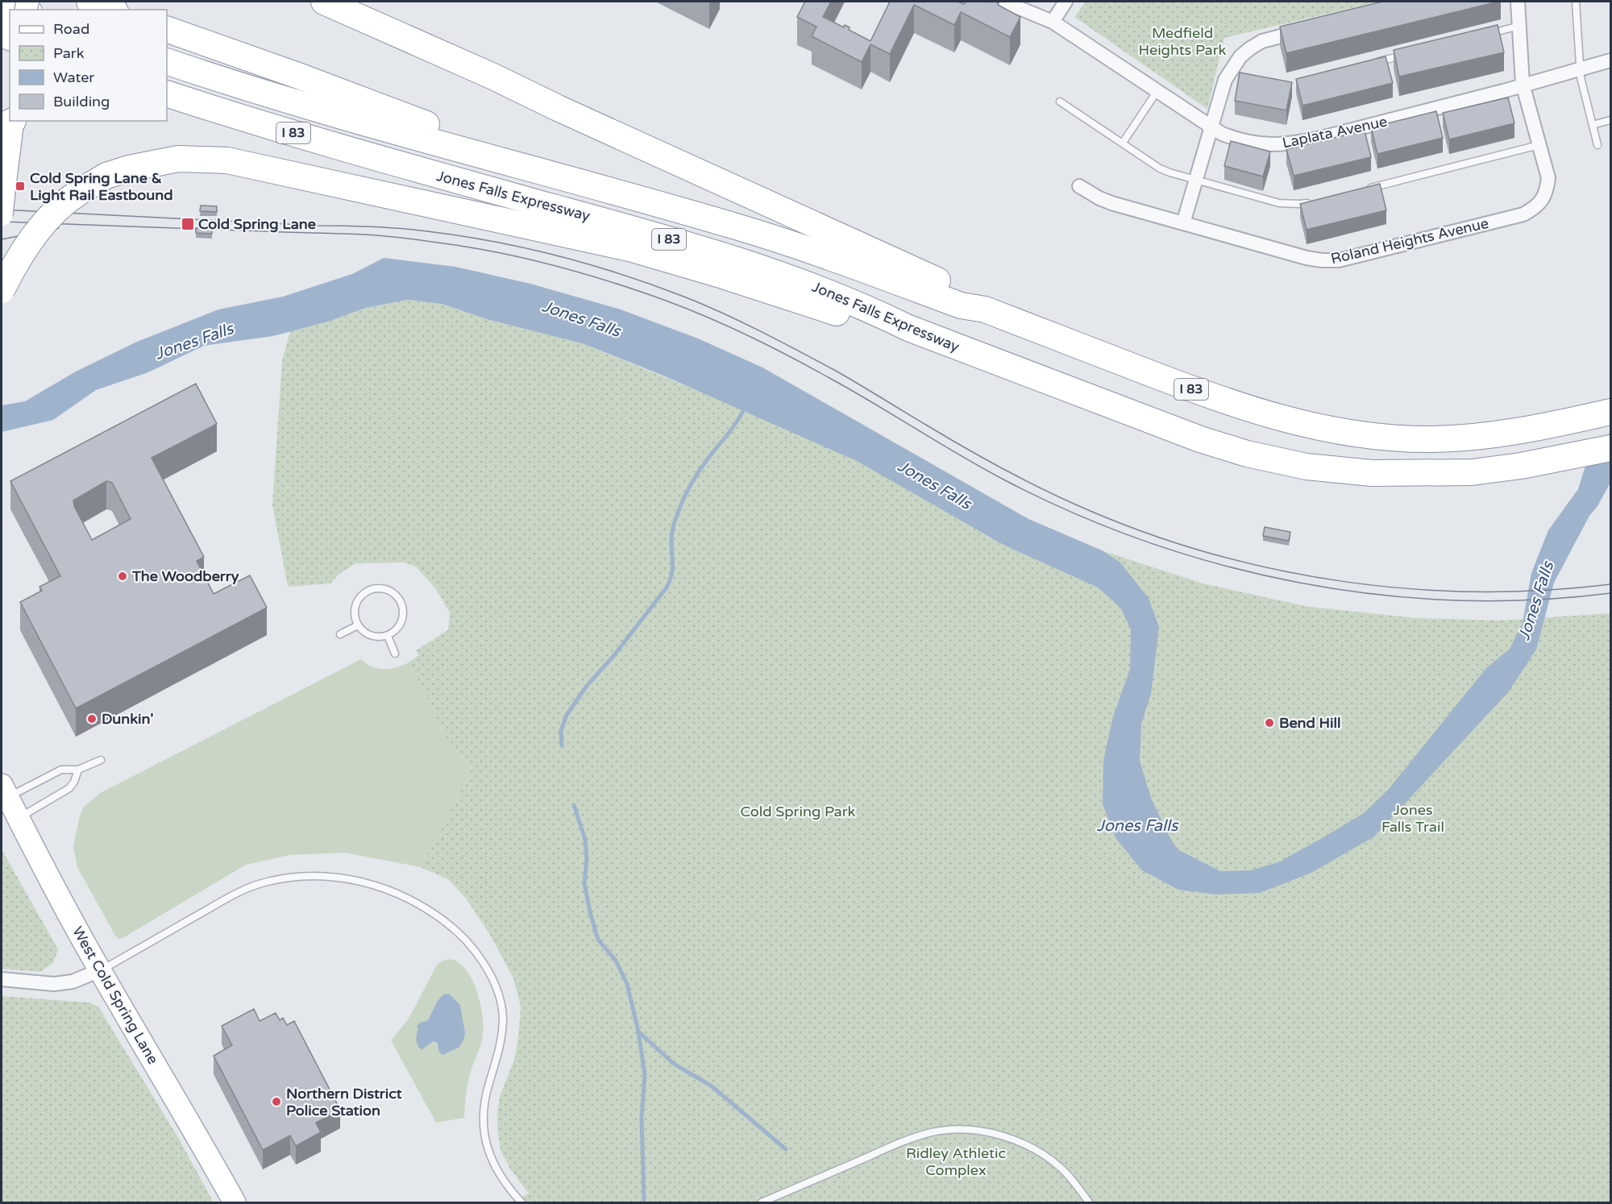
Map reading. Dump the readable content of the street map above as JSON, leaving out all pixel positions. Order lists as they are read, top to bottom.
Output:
{
  "streets": {
    "highway": ["I 83", "Jones Falls Expressway"],
    "main road": ["West Cold Spring Lane"],
    "street": ["Laplata Avenue", "Roland Heights Avenue"]
  },
  "crossings": [
    ["Laplata Avenue", "Roland Heights Avenue"]
  ],
  "water": ["Jones Falls"],
  "parks": [
    "Medfield Heights Park",
    "Jones Falls Trail",
    "Cold Spring Park",
    "Ridley Athletic Complex"
  ],
  "places": {
    "transit": ["Cold Spring Lane & Light Rail Eastbound", "Cold Spring Lane"],
    "other": [
      "The Woodberry",
      "Dunkin'",
      "Bend Hill",
      "Northern District Police Station"
    ]
  },
  "legend": [
    "Road",
    "Park",
    "Water",
    "Building"
  ]
}
